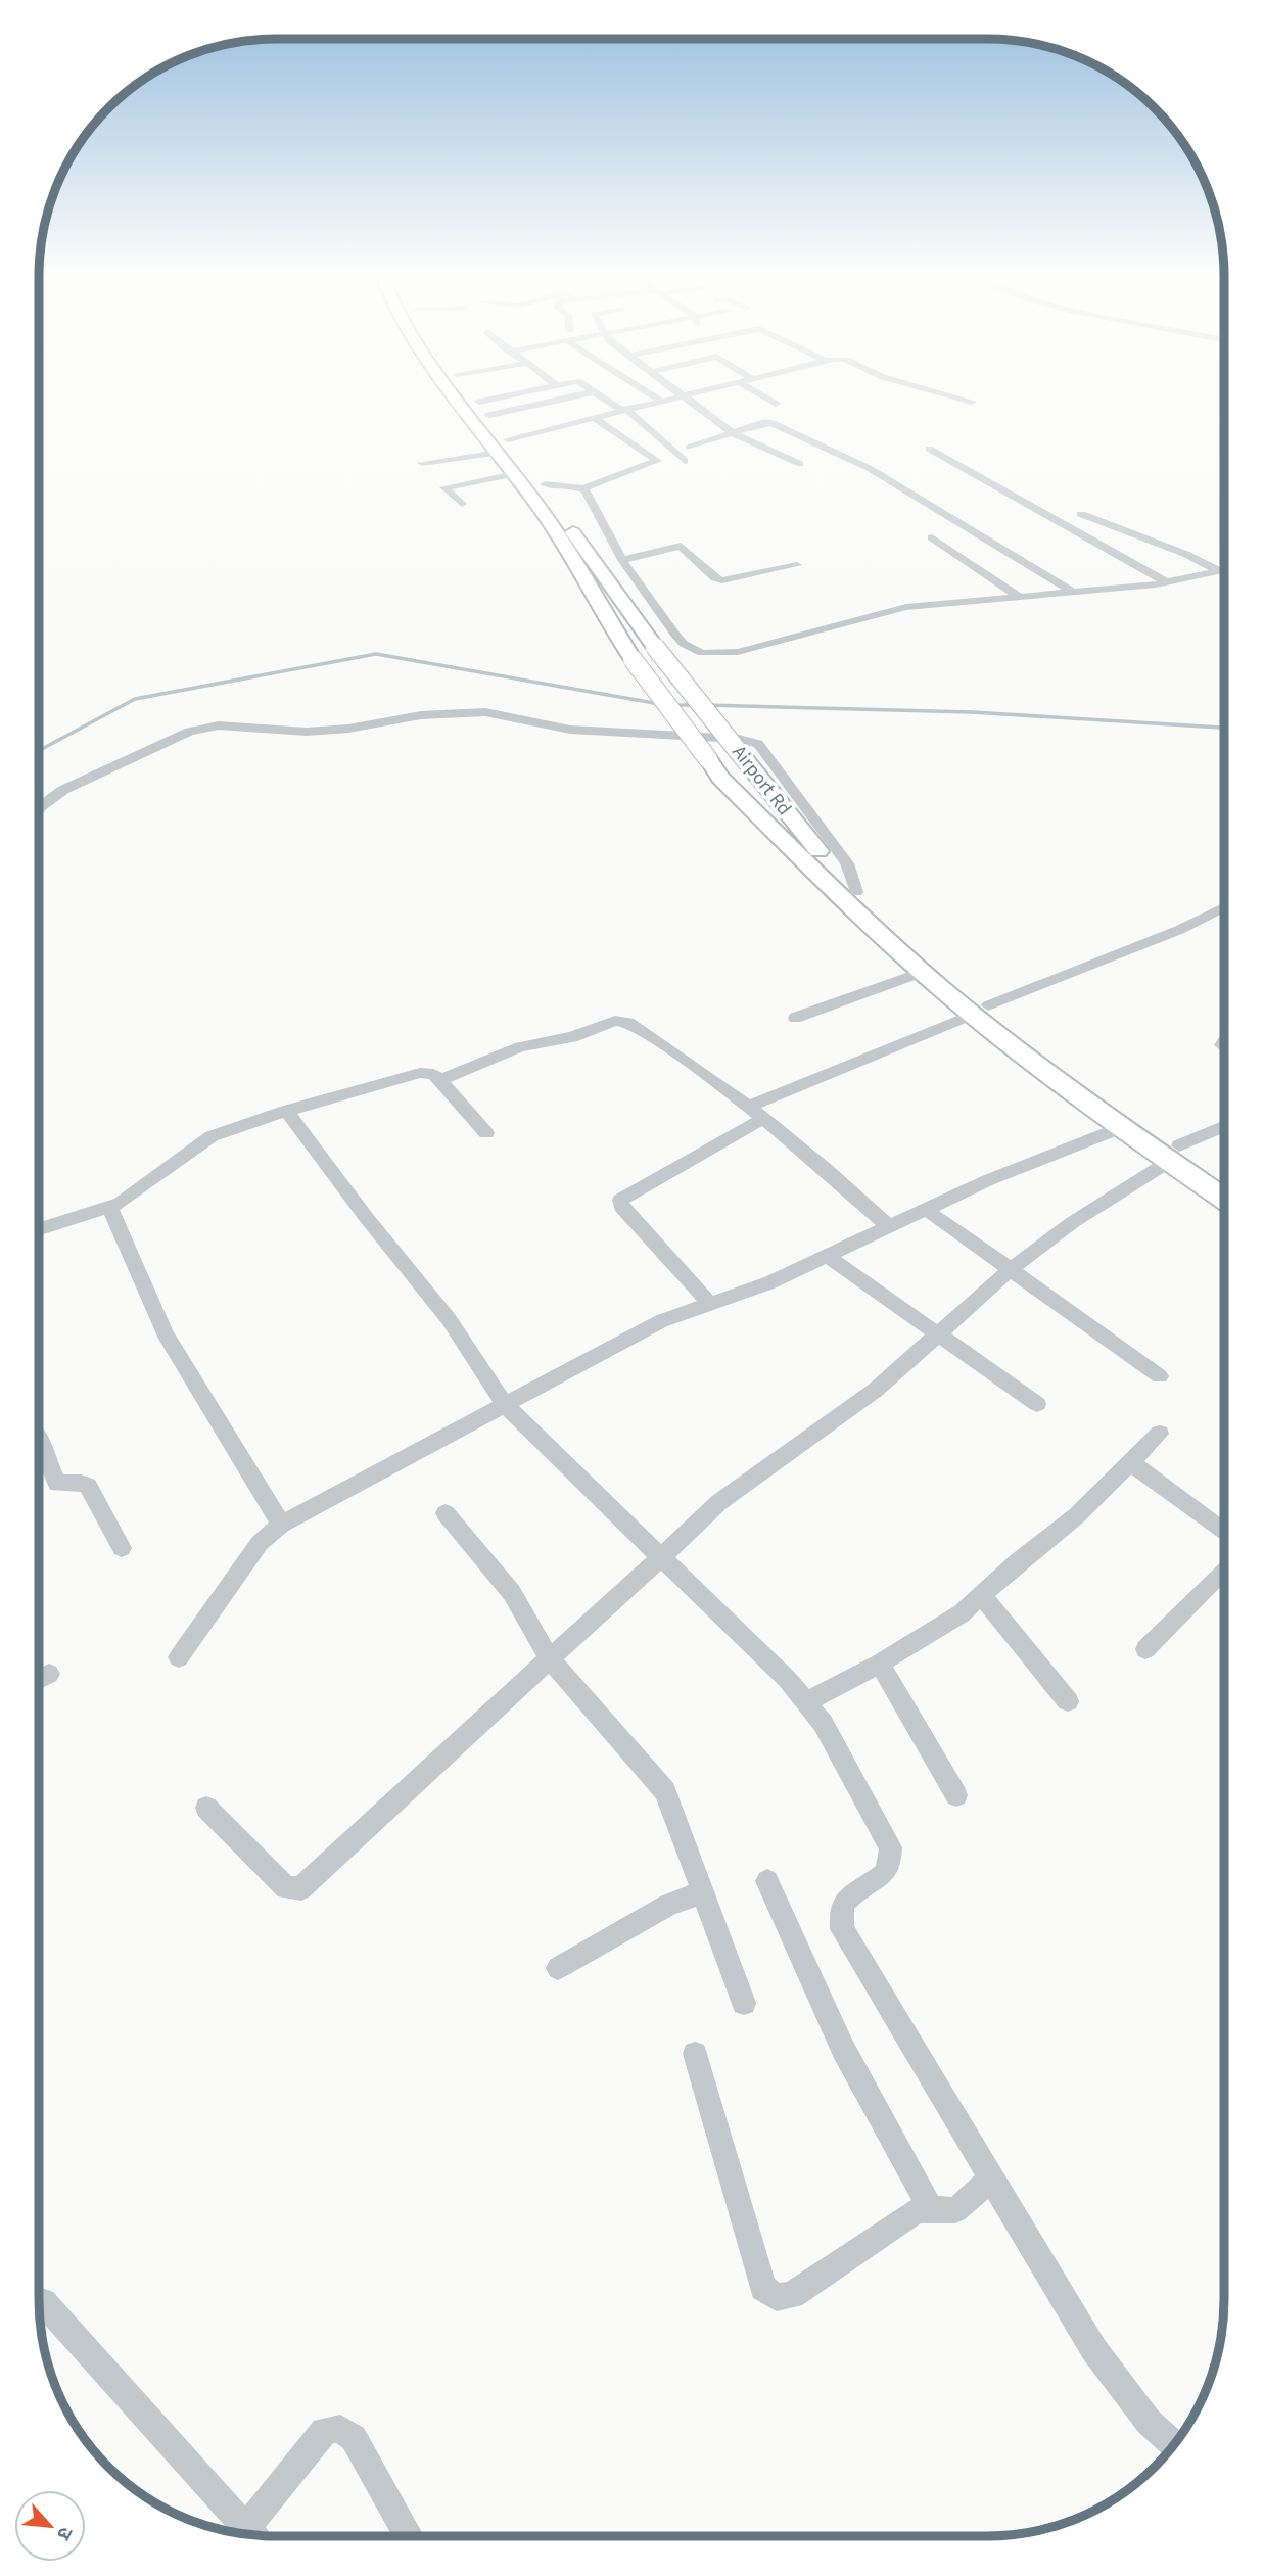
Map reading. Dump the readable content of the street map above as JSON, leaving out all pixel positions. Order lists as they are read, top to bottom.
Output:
{
  "streets": {
    "main road": ["Airport Rd"]
  },
  "north": "bottom right"
}
